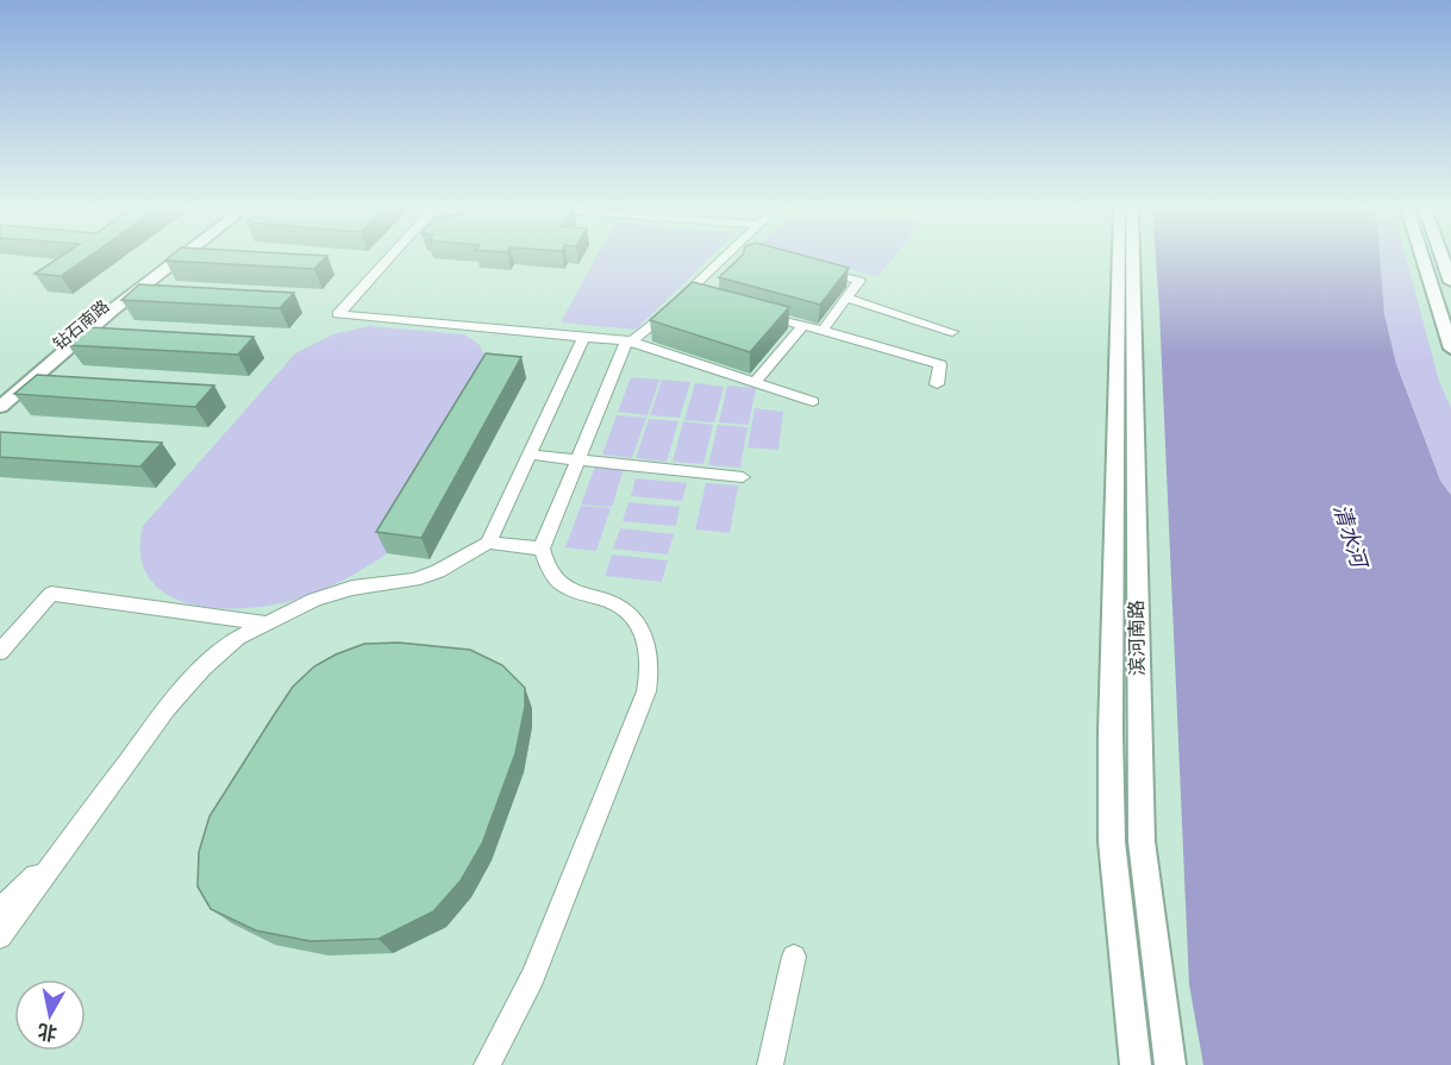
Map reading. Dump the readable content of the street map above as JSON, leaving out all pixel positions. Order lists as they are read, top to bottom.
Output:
{
  "streets": {
    "main road": ["钻石南路", "滨河南路"]
  },
  "water": ["清水河"],
  "north": "bottom"
}
